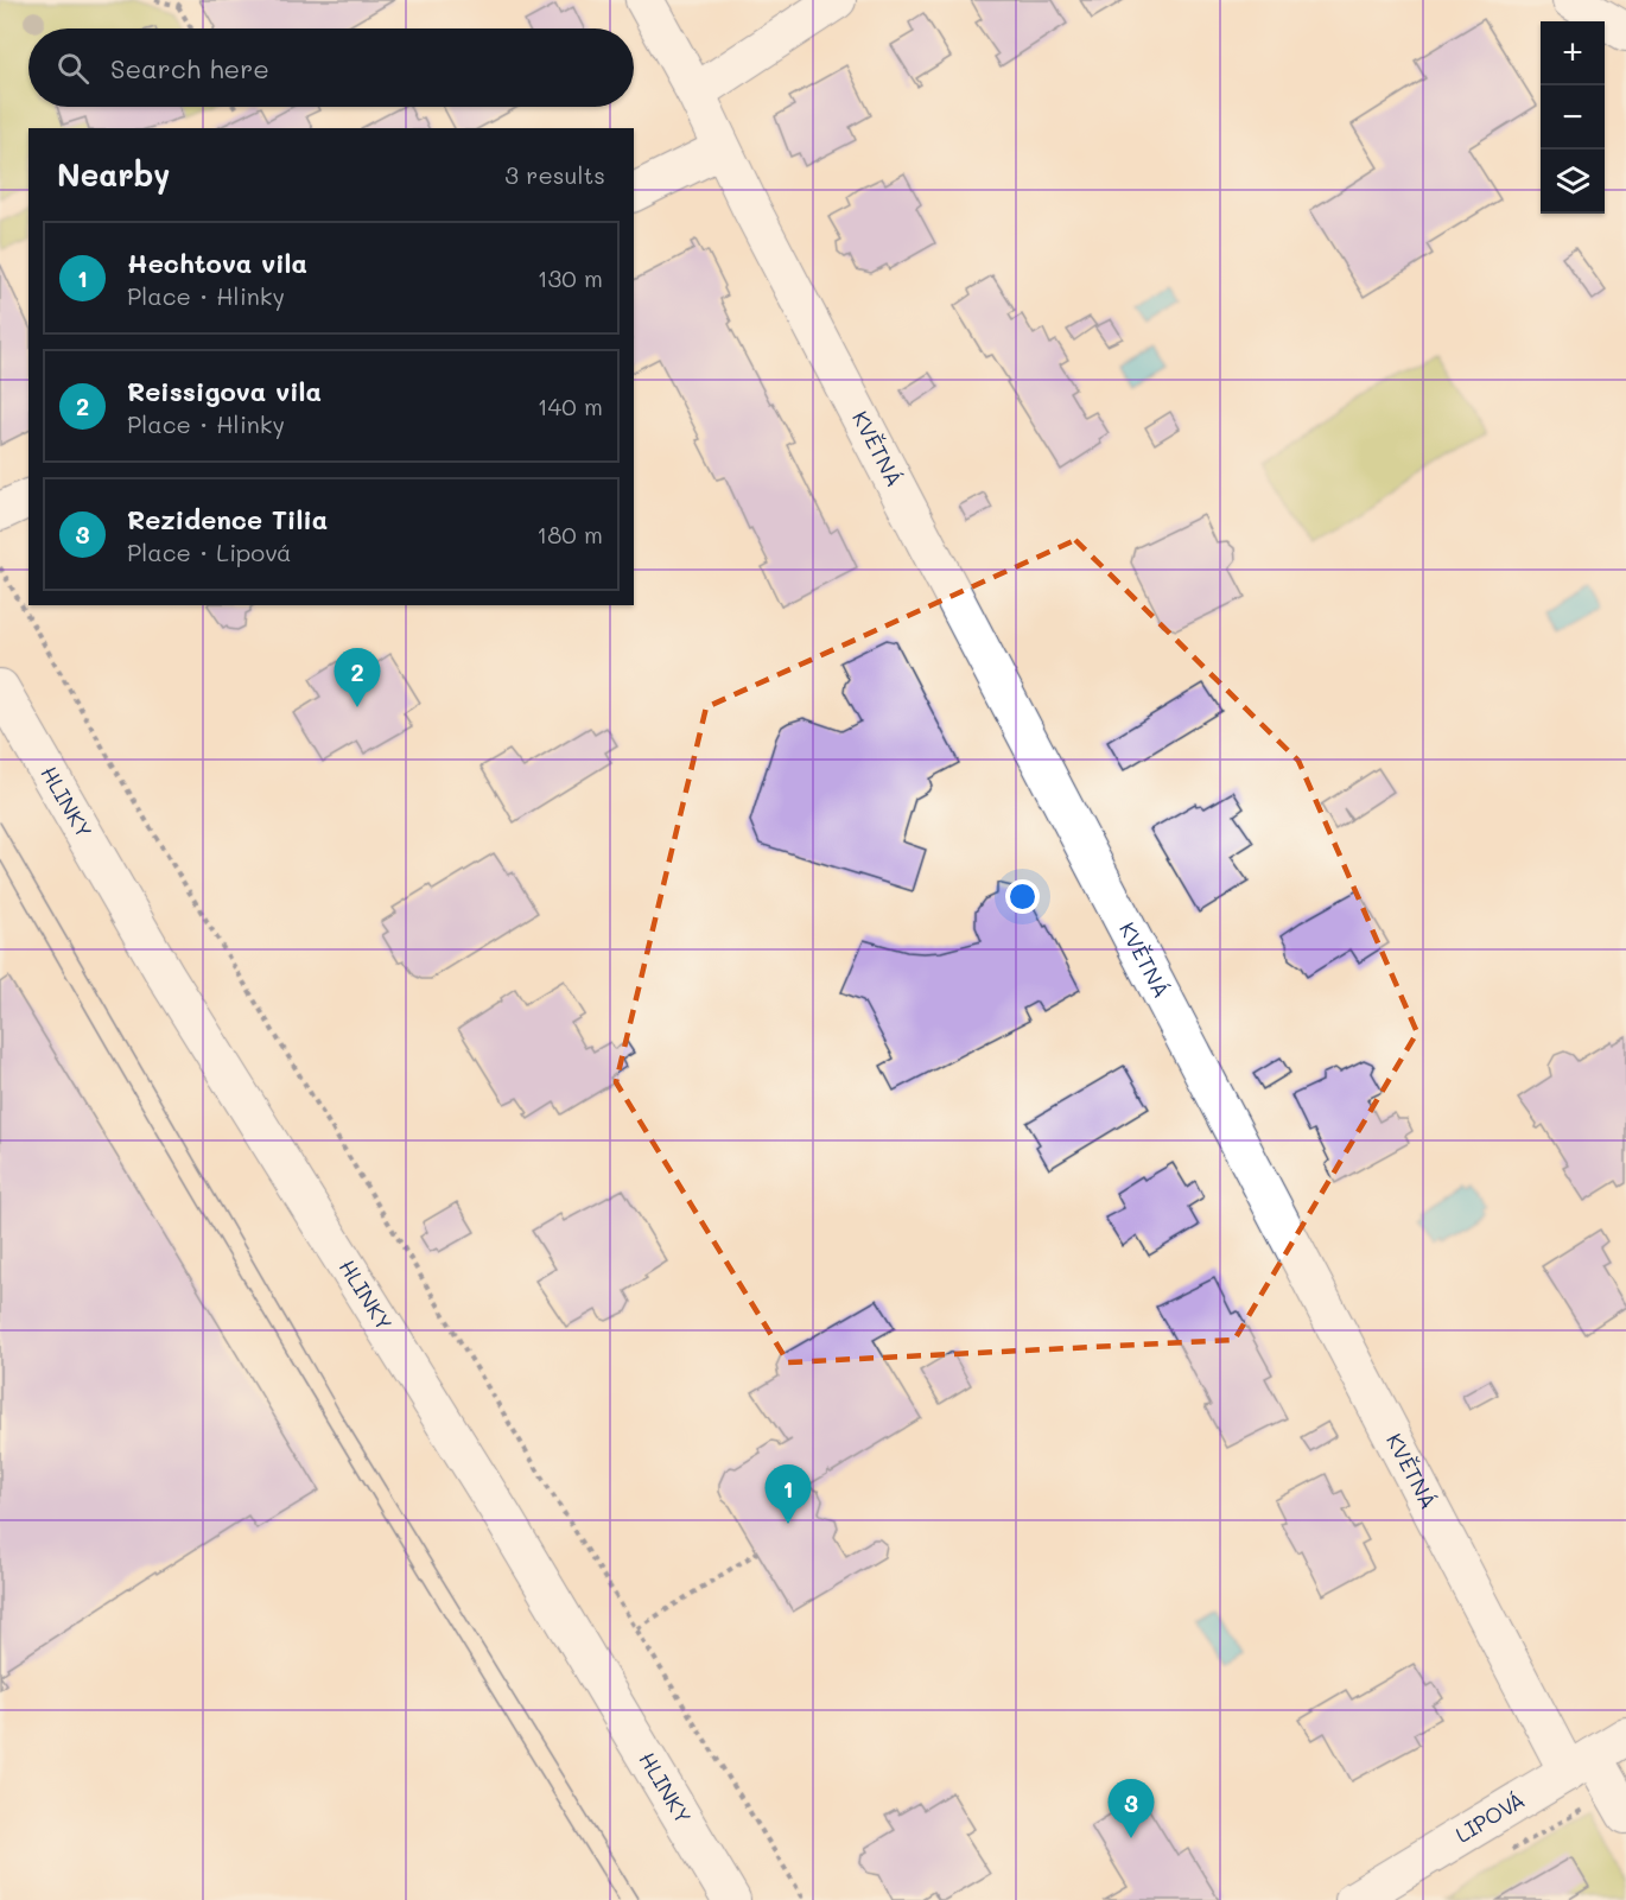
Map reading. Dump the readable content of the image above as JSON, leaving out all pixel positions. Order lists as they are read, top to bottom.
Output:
{
  "streets": {
    "street": ["KVĚTNÁ", "HLINKY", "LIPOVÁ"]
  },
  "crossings": [
    ["KVĚTNÁ", "LIPOVÁ"]
  ],
  "page": {
    "map_buttons": ["+", "−"],
    "search": "Search here",
    "heading": ["Nearby", "3 results"],
    "list": [
      {
        "mark": "1",
        "name": "Hechtova vila",
        "note": "Place · Hlinky",
        "value": "130 m"
      },
      {
        "mark": "2",
        "name": "Reissigova vila",
        "note": "Place · Hlinky",
        "value": "140 m"
      },
      {
        "mark": "3",
        "name": "Rezidence Tilia",
        "note": "Place · Lipová",
        "value": "180 m"
      }
    ],
    "pins": ["2", "1", "3"]
  }
}
